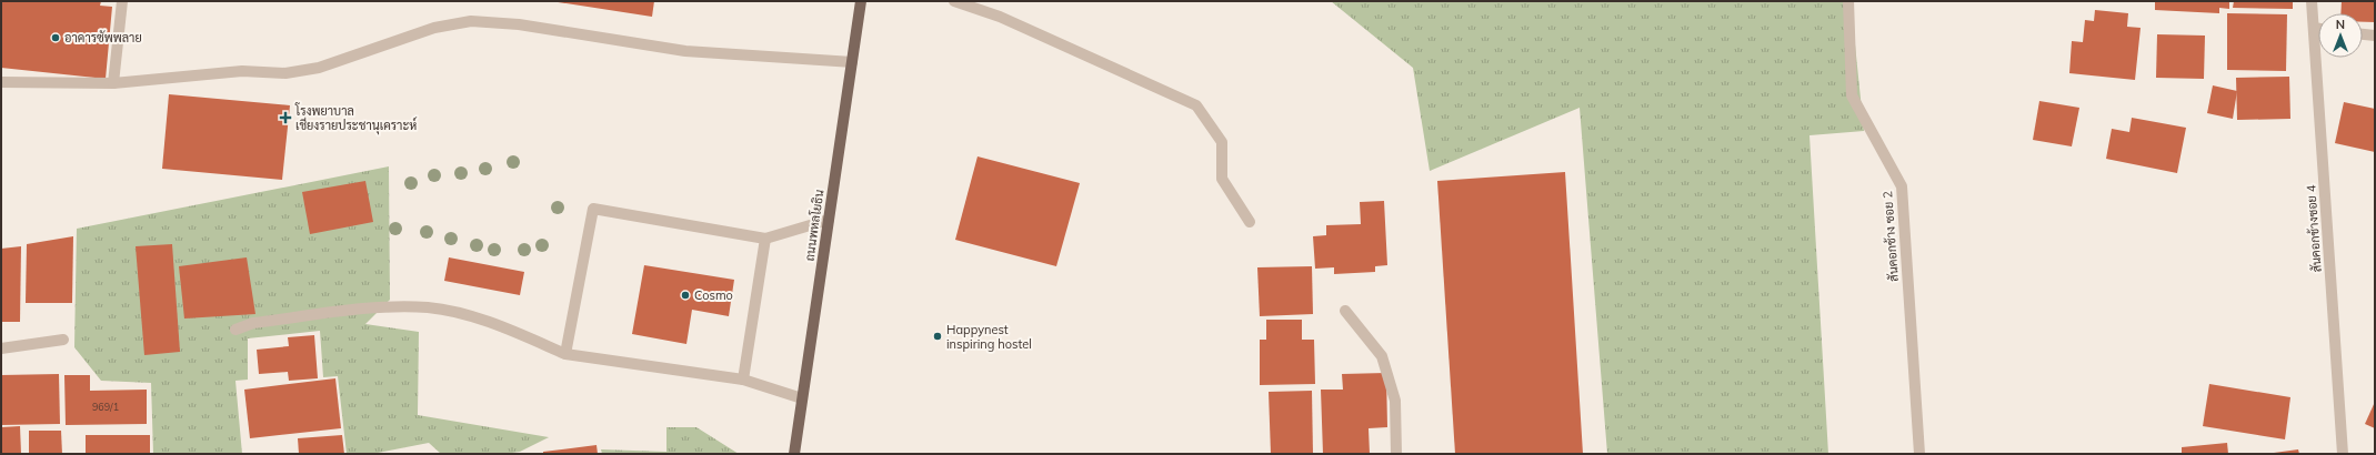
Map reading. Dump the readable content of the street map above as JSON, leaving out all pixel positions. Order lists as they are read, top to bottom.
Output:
{
  "streets": {
    "main road": ["ถนนพหลโยธิน"],
    "street": ["สันคอกช้างซอย 4", "สันคอกช้าง ซอย 2"]
  },
  "places": {
    "other": ["อาคารซัพพลาย", "Cosmo", "Happynest inspiring hostel"],
    "health": ["โรงพยาบาล เชียงรายประชานุเคราะห์"]
  },
  "house_numbers": ["969/1"],
  "north": "top"
}
